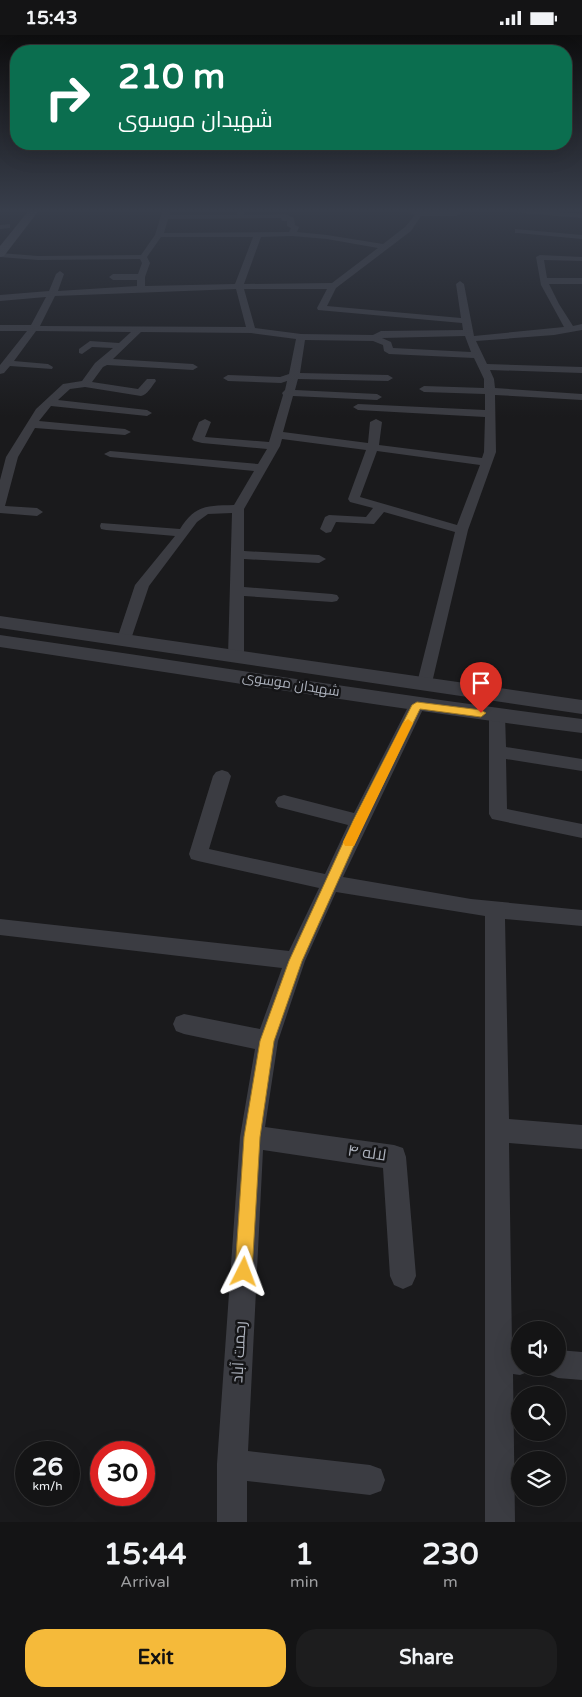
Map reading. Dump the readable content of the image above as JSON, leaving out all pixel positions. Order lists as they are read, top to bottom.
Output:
{
  "streets": {
    "street": ["شهیدان موسوی", "لاله ۴", "رحمت آباد"]
  },
  "crossings": [
    ["شهیدان موسوی", "رحمت آباد"],
    ["لاله ۴", "رحمت آباد"]
  ],
  "page": {
    "status": "15:43",
    "turn": ["210 m", "شهیدان موسوی"],
    "speed": "26 km/h",
    "limit": "30",
    "eta": [
      "15:44",
      "Arrival",
      "1",
      "min",
      "230",
      "m"
    ],
    "buttons": ["Exit", "Share"]
  }
}
